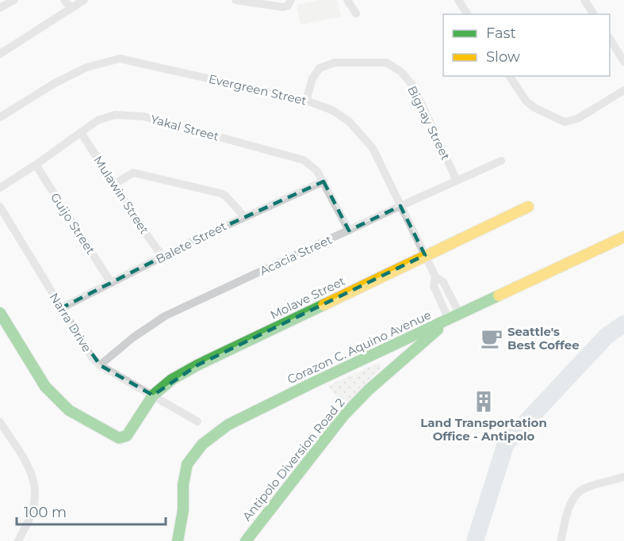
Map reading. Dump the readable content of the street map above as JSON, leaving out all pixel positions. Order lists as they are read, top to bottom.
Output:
{
  "streets": {
    "main road": ["Molave Street", "Corazon C. Aquino Avenue", "Antipolo Diversion Road 2"],
    "street": [
      "Evergreen Street",
      "Bignay Street",
      "Yakal Street",
      "Mulawin Street",
      "Guijo Street",
      "Balete Street",
      "Acacia Street",
      "Narra Drive"
    ]
  },
  "crossings": [
    ["Evergreen Street", "Bignay Street"],
    ["Evergreen Street", "Acacia Street"],
    ["Evergreen Street", "Molave Street"],
    ["Bignay Street", "Acacia Street"],
    ["Yakal Street", "Mulawin Street"],
    ["Yakal Street", "Guijo Street"],
    ["Yakal Street", "Balete Street"],
    ["Yakal Street", "Acacia Street"],
    ["Mulawin Street", "Balete Street"],
    ["Guijo Street", "Balete Street"],
    ["Balete Street", "Narra Drive"],
    ["Acacia Street", "Narra Drive"],
    ["Molave Street", "Narra Drive"],
    ["Corazon C. Aquino Avenue", "Antipolo Diversion Road 2"]
  ],
  "places": {
    "cafe": ["Seattle's Best Coffee"],
    "building": ["Land Transportation Office - Antipolo"]
  },
  "legend": ["Fast", "Slow"],
  "scale_bar": "100 m"
}
